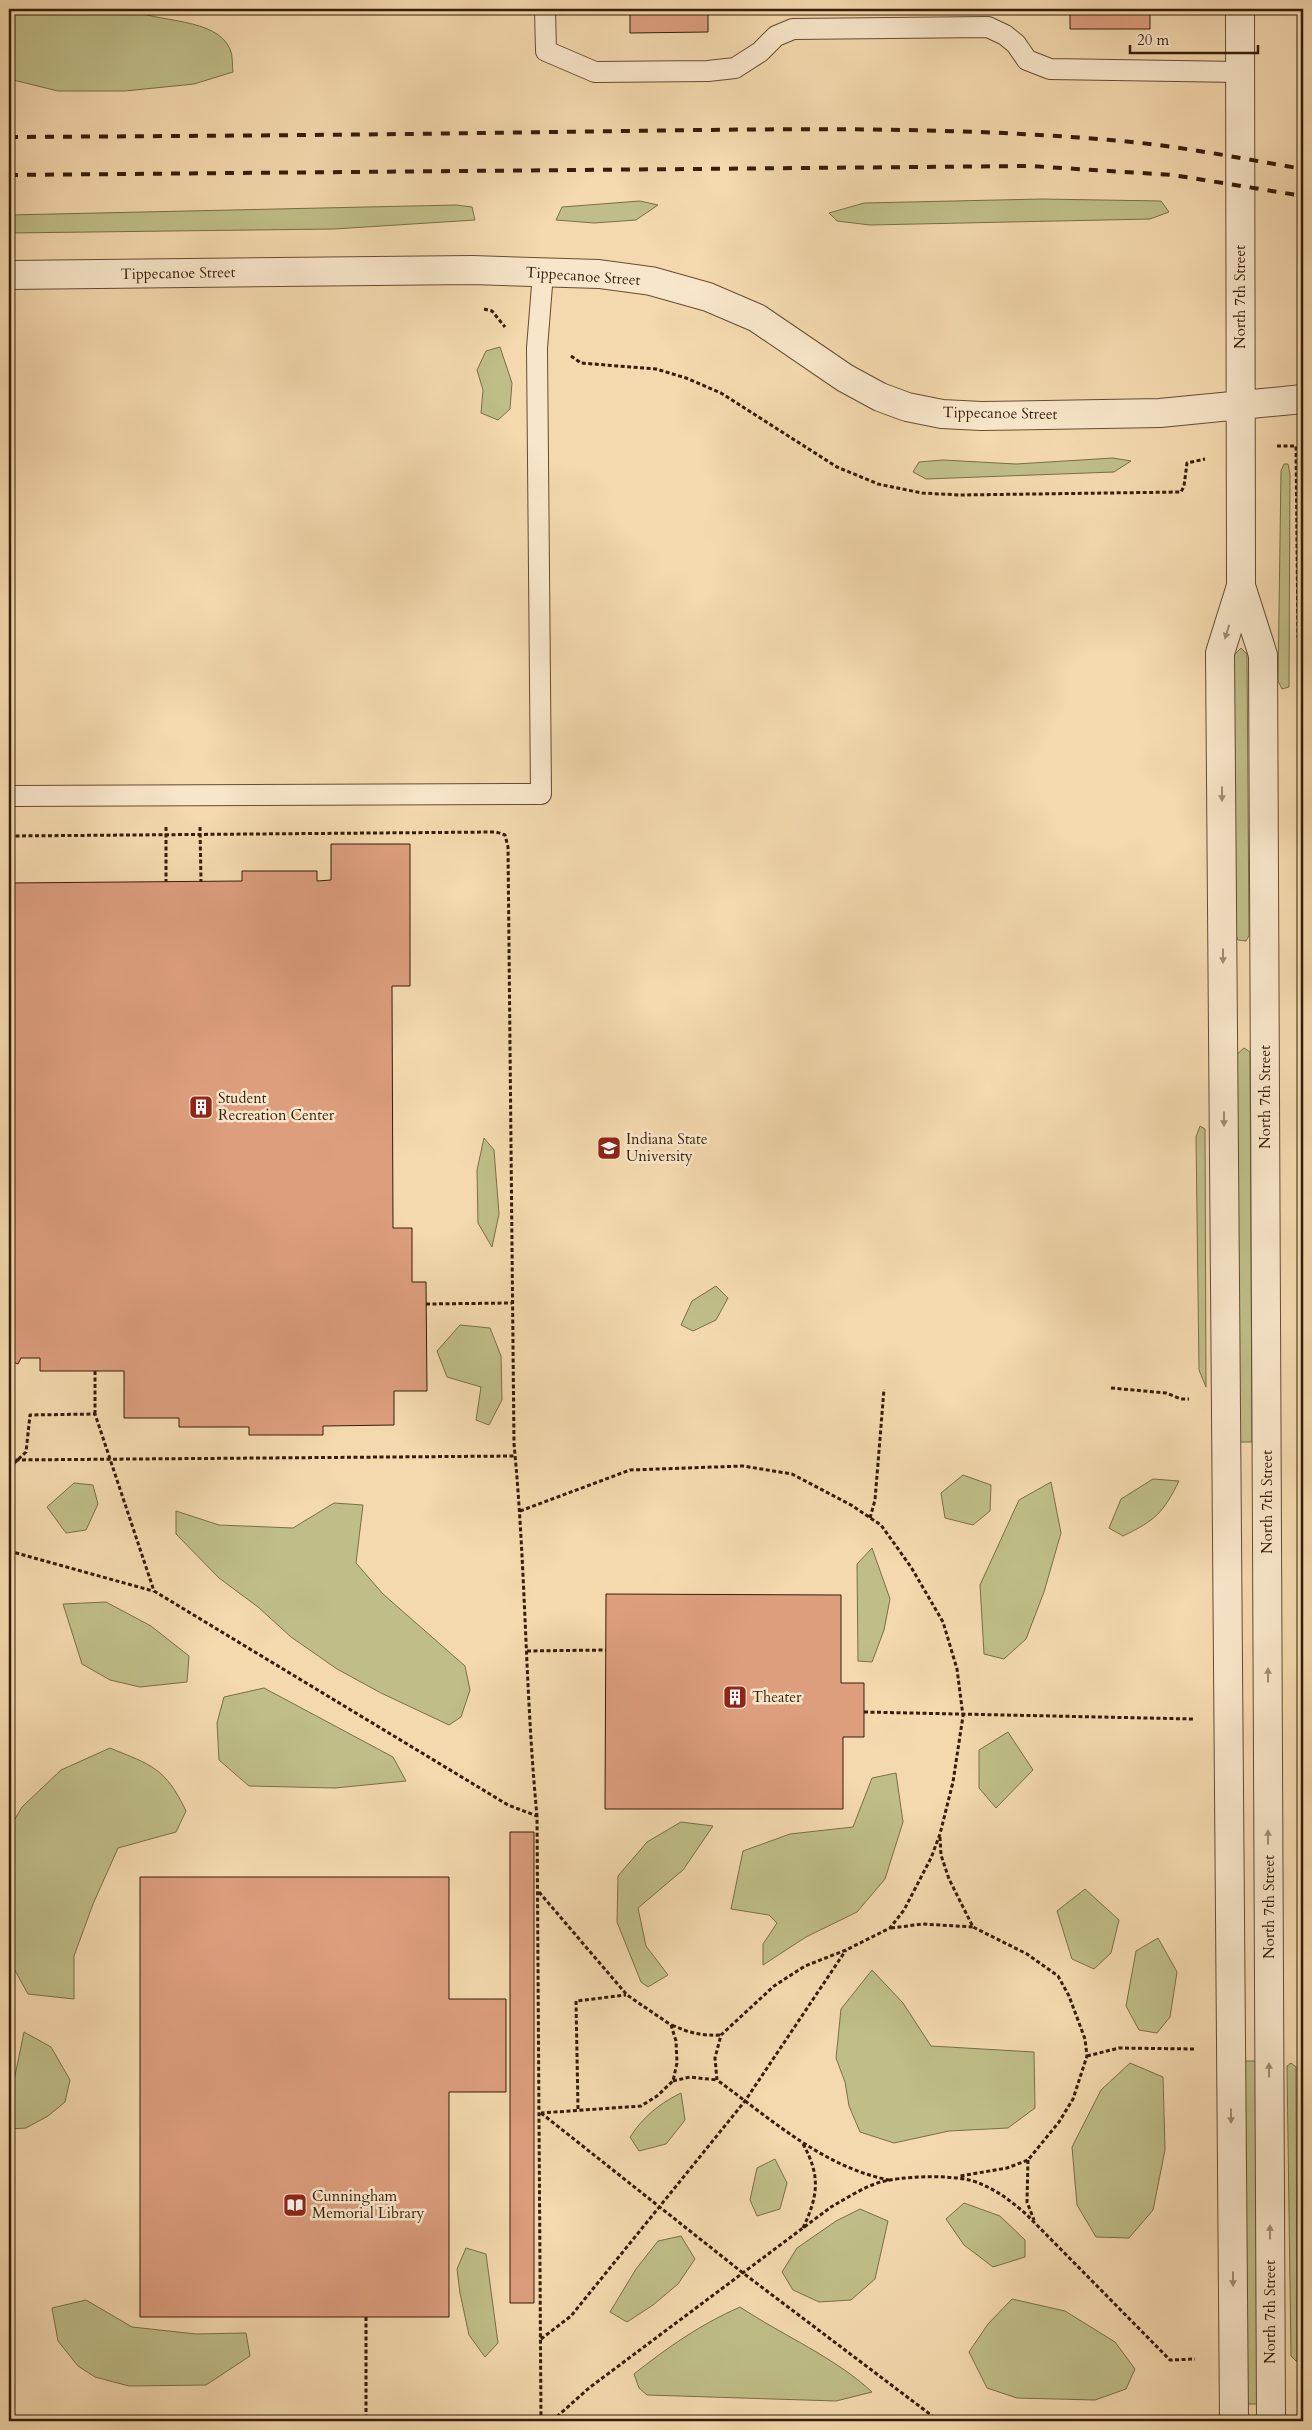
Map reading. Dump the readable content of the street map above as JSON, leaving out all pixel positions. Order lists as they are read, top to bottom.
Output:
{
  "streets": {
    "street": ["Tippecanoe Street", "North 7th Street"]
  },
  "crossings": [
    ["Tippecanoe Street", "North 7th Street"]
  ],
  "places": {
    "building": ["Student Recreation Center", "Theater"],
    "school or university": ["Indiana State University"],
    "library": ["Cunningham Memorial Library"]
  },
  "scale_bar": "20 m"
}
